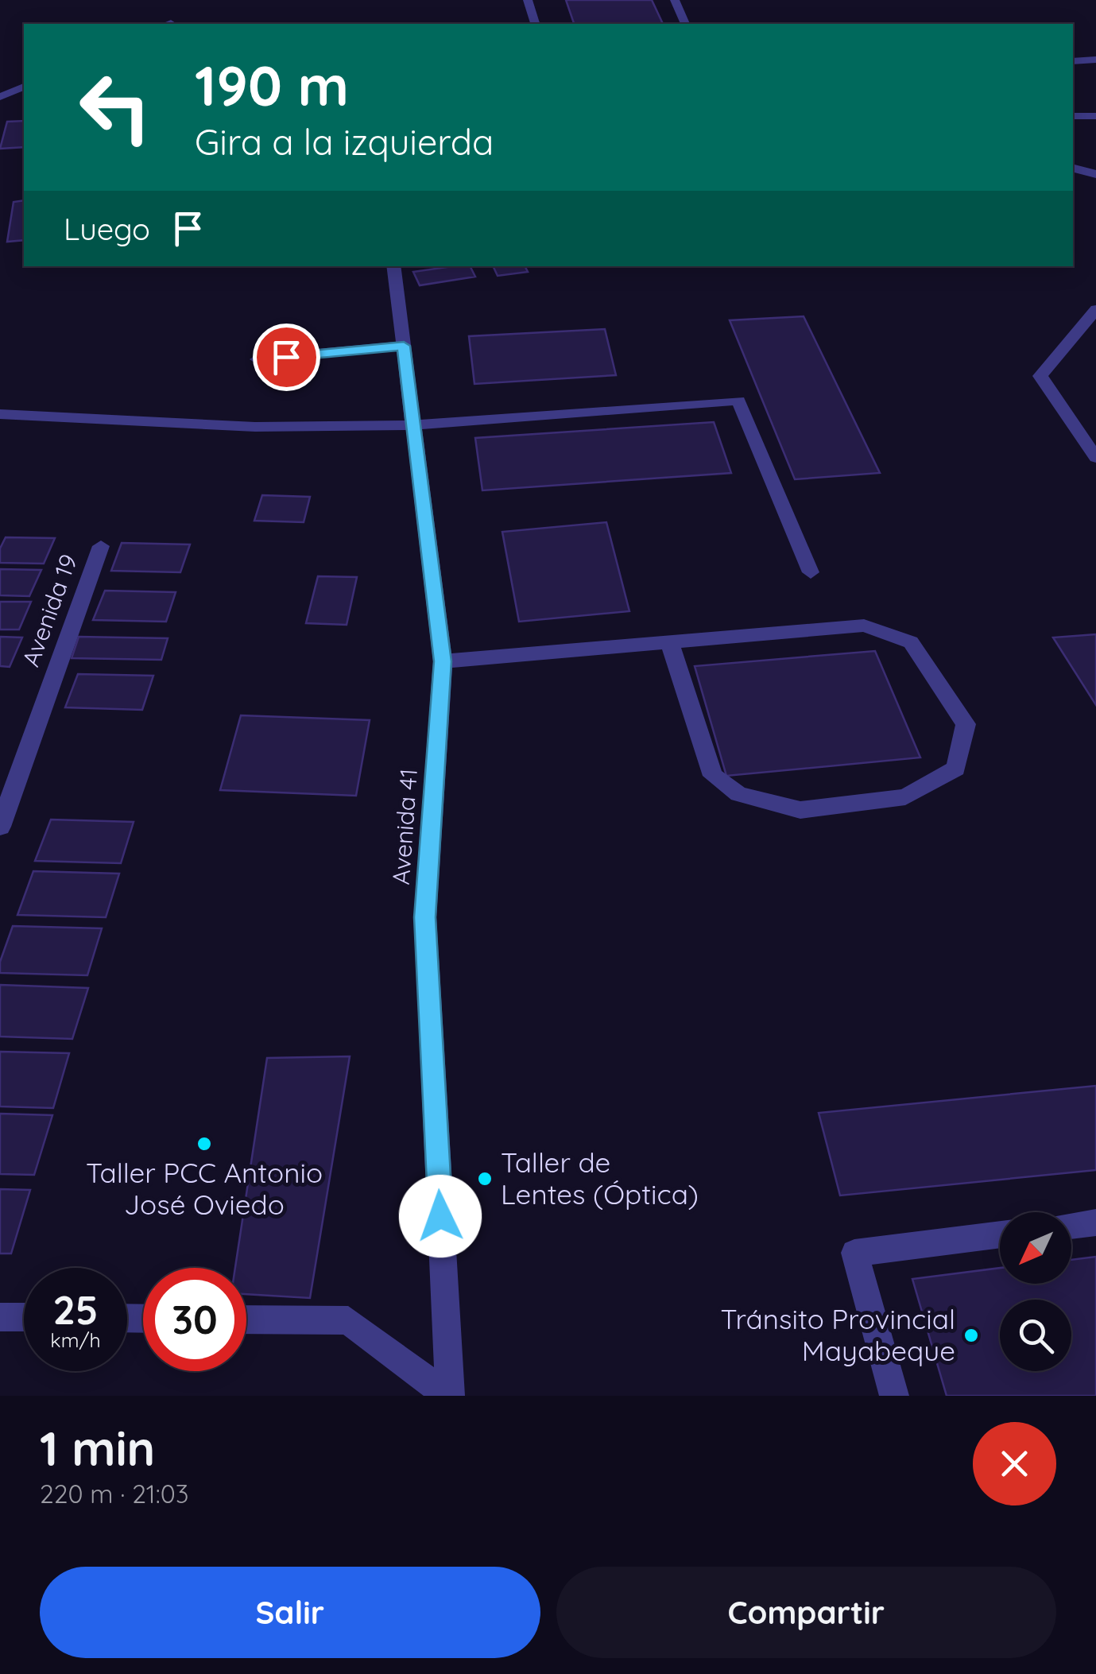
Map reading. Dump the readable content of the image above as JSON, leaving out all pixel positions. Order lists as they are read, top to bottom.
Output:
{
  "streets": {
    "street": ["Avenida 19", "Avenida 41"]
  },
  "places": ["Taller PCC Antonio José Oviedo", "Taller de Lentes (Óptica)", "Tránsito Provincial Mayabeque"],
  "north": "bottom left",
  "page": {
    "turn": ["190 m", "Gira a la izquierda"],
    "then": "Luego",
    "speed": "25 km/h",
    "limit": "30",
    "heading": ["1 min", "220 m · 21:03"],
    "buttons": ["Salir", "Compartir"]
  }
}
